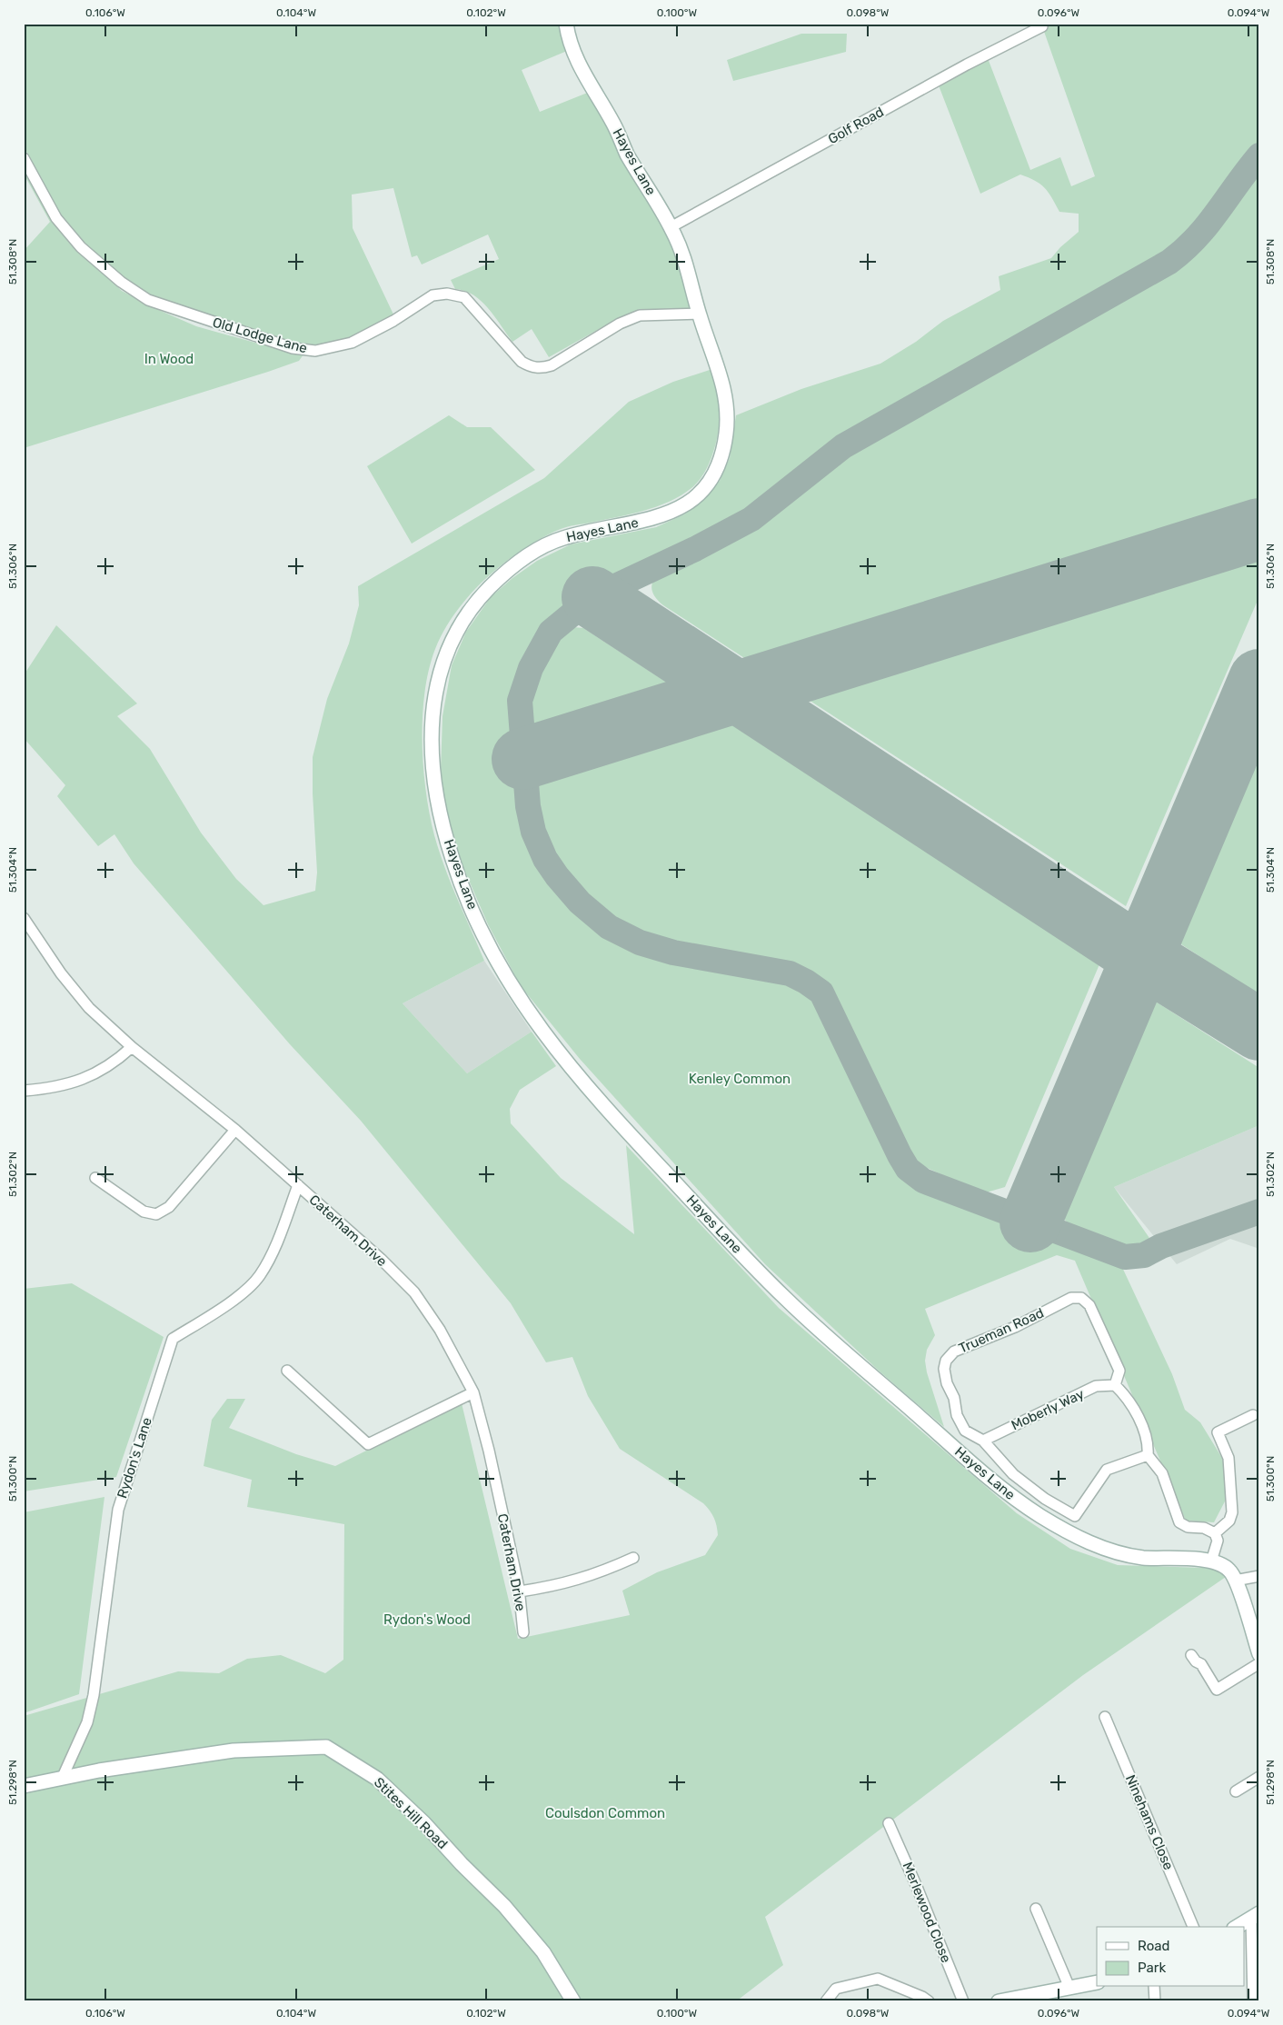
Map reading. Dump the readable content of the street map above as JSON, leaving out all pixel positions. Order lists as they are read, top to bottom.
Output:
{
  "streets": {
    "street": [
      "Golf Road",
      "Hayes Lane",
      "Old Lodge Lane",
      "Caterham Drive",
      "Trueman Road",
      "Moberly Way",
      "Rydon's Lane",
      "Stites Hill Road",
      "Ninehams Close",
      "Merlewood Close"
    ]
  },
  "crossings": [
    ["Golf Road", "Hayes Lane"],
    ["Hayes Lane", "Old Lodge Lane"],
    ["Caterham Drive", "Rydon's Lane"],
    ["Trueman Road", "Moberly Way"],
    ["Rydon's Lane", "Stites Hill Road"]
  ],
  "parks": [
    "In Wood",
    "Kenley Common",
    "Rydon's Wood",
    "Coulsdon Common"
  ],
  "legend": ["Road", "Park"],
  "coordinates": [
    "0.106°W",
    "0.104°W",
    "0.102°W",
    "0.100°W",
    "0.098°W",
    "0.096°W",
    "0.094°W",
    "51.308°N",
    "51.306°N",
    "51.304°N",
    "51.302°N",
    "51.300°N",
    "51.298°N"
  ]
}
